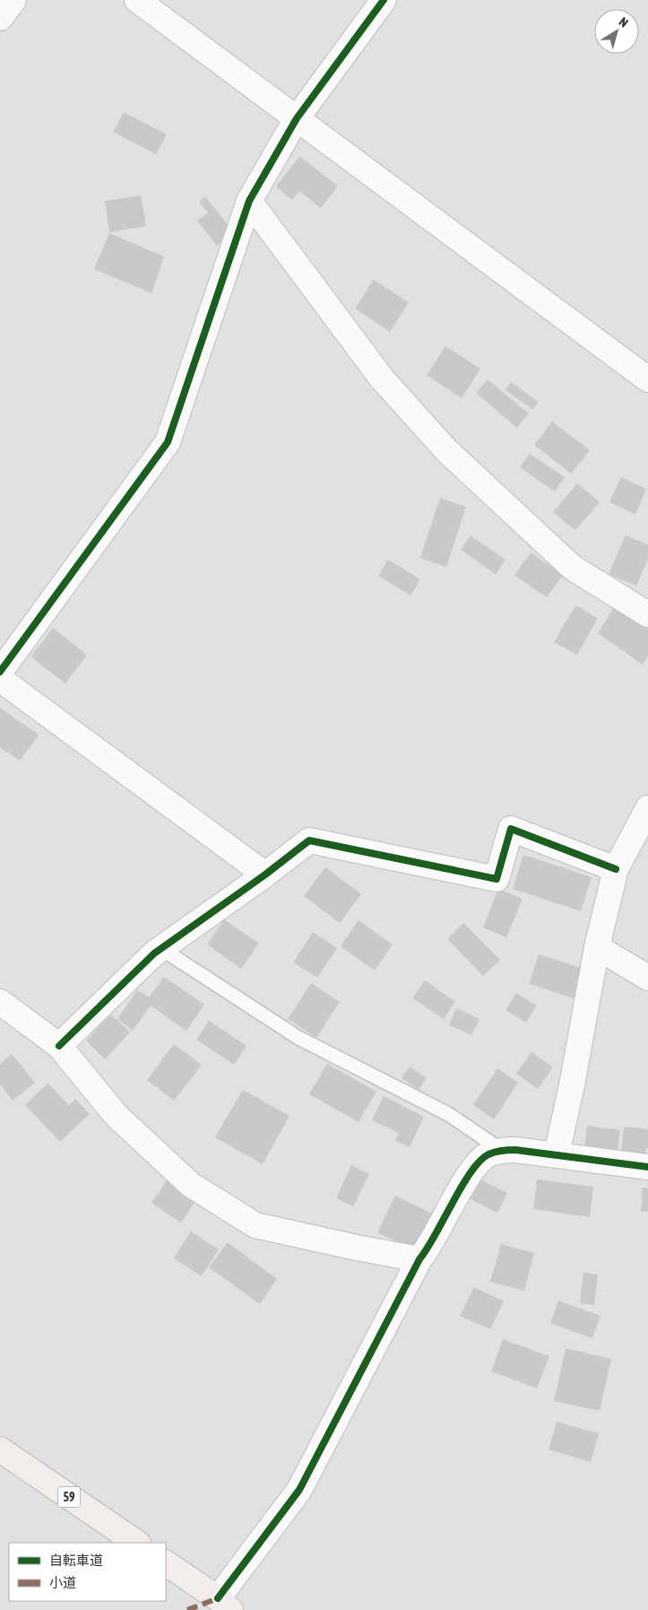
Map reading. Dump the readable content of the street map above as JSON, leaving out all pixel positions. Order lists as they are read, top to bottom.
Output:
{
  "streets": {
    "main road": ["59"]
  },
  "legend": ["自転車道", "小道"],
  "north": "top right"
}
